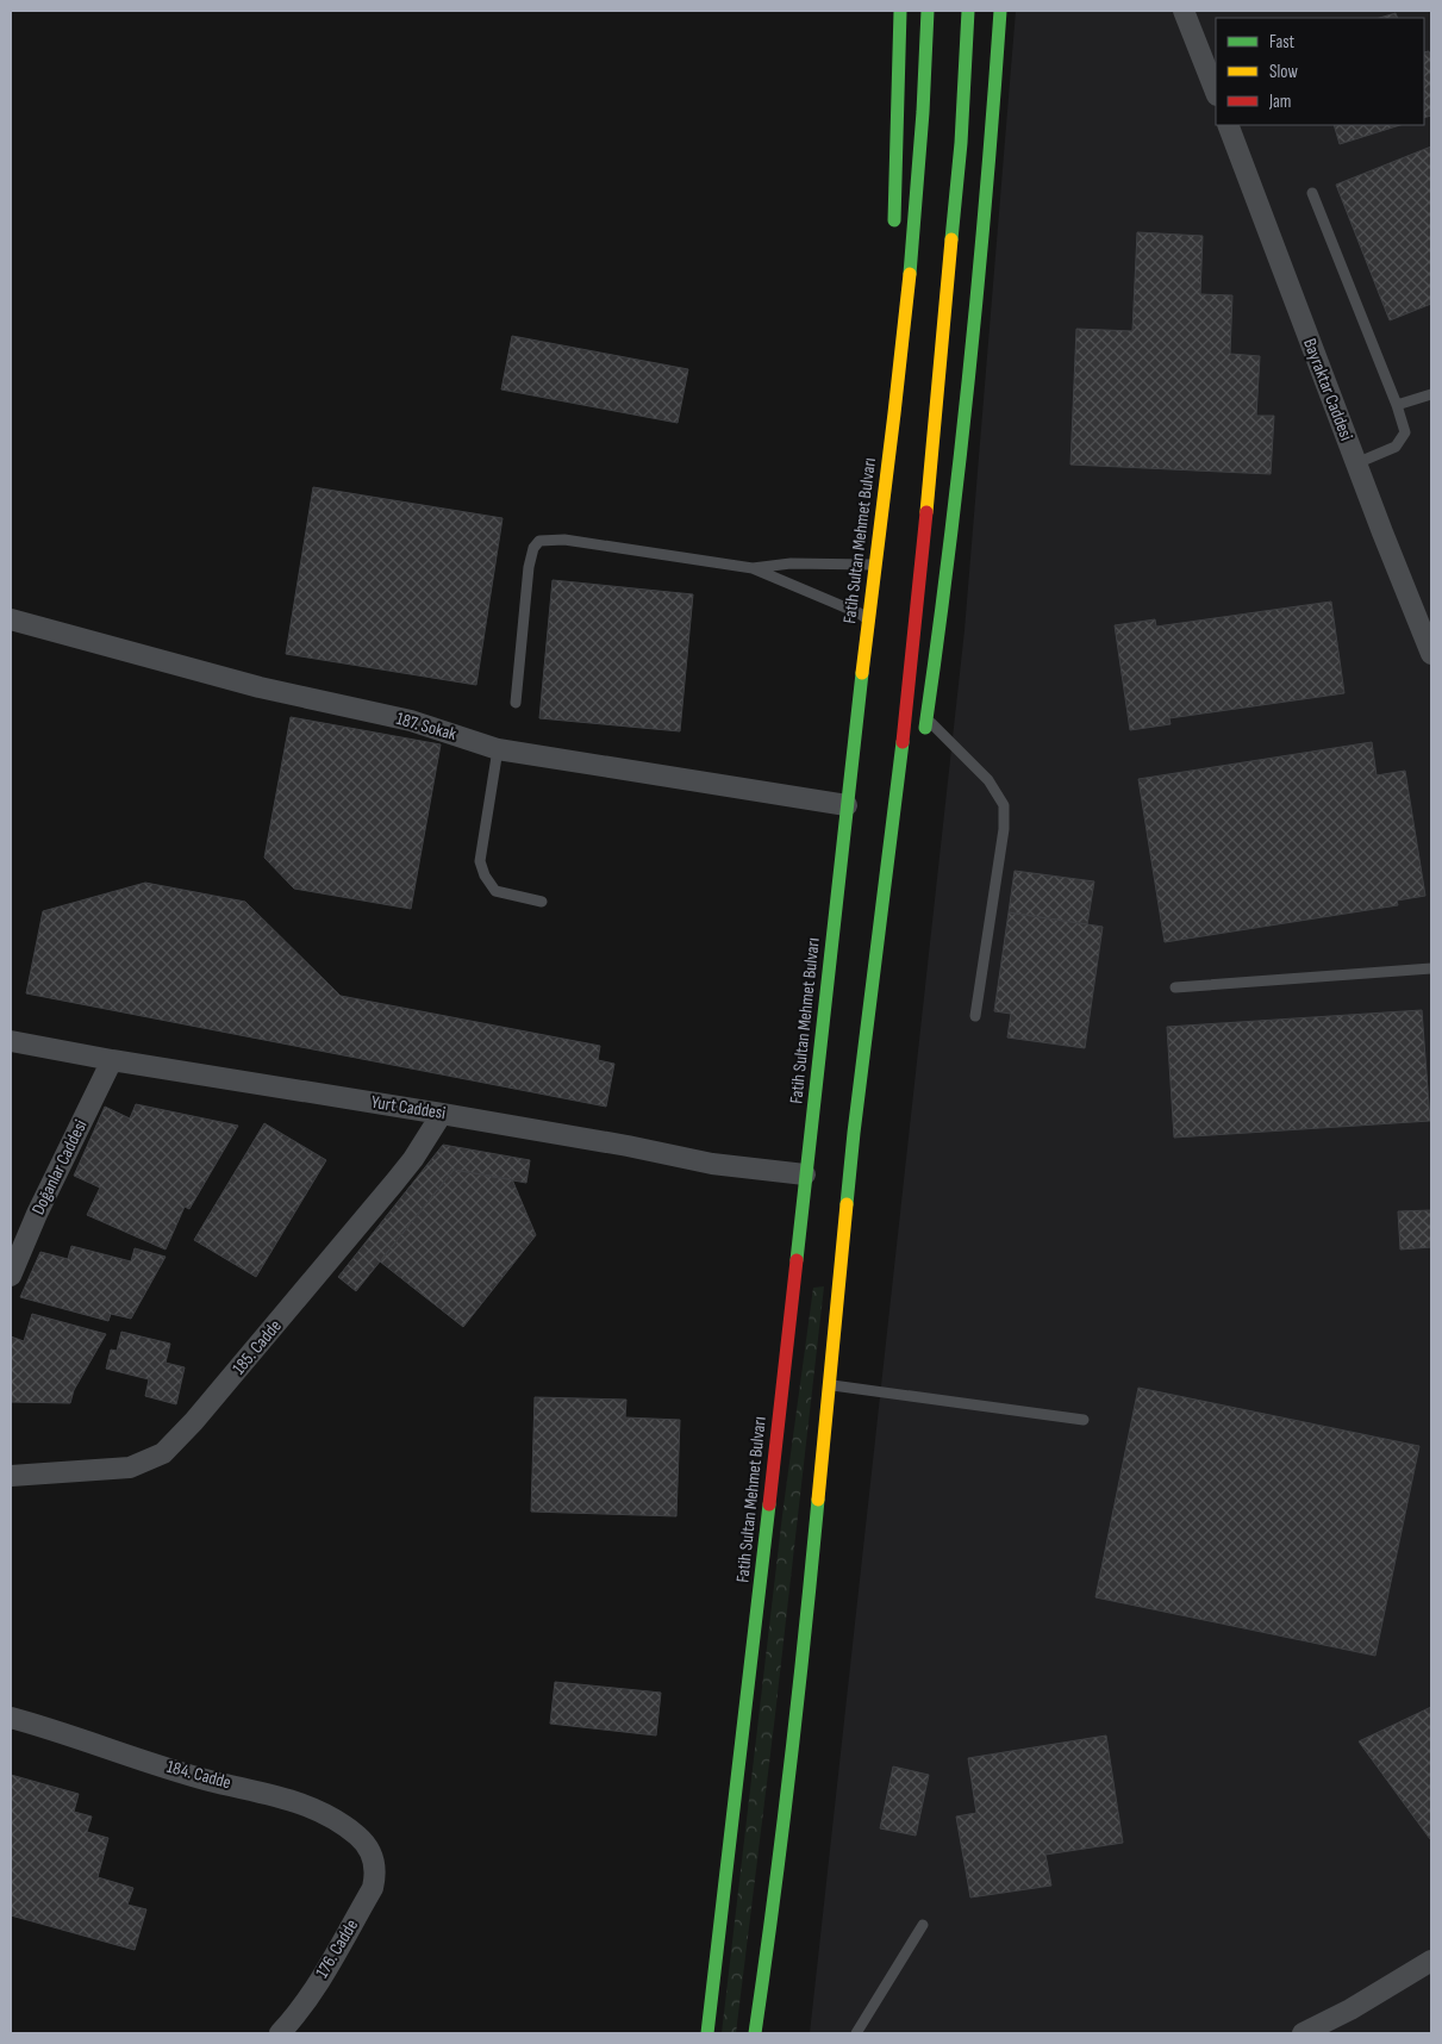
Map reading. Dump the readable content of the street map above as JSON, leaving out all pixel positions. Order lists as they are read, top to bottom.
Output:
{
  "streets": {
    "highway": ["Fatih Sultan Mehmet Bulvarı"],
    "street": [
      "Bayraktar Caddesi",
      "187. Sokak",
      "Yurt Caddesi",
      "Doğanlar Caddesi",
      "185. Cadde",
      "184. Cadde",
      "176. Cadde"
    ]
  },
  "crossings": [
    ["Fatih Sultan Mehmet Bulvarı", "187. Sokak"],
    ["Fatih Sultan Mehmet Bulvarı", "Yurt Caddesi"],
    ["Yurt Caddesi", "Doğanlar Caddesi"],
    ["Yurt Caddesi", "185. Cadde"],
    ["184. Cadde", "176. Cadde"]
  ],
  "legend": ["Fast", "Slow", "Jam"]
}
